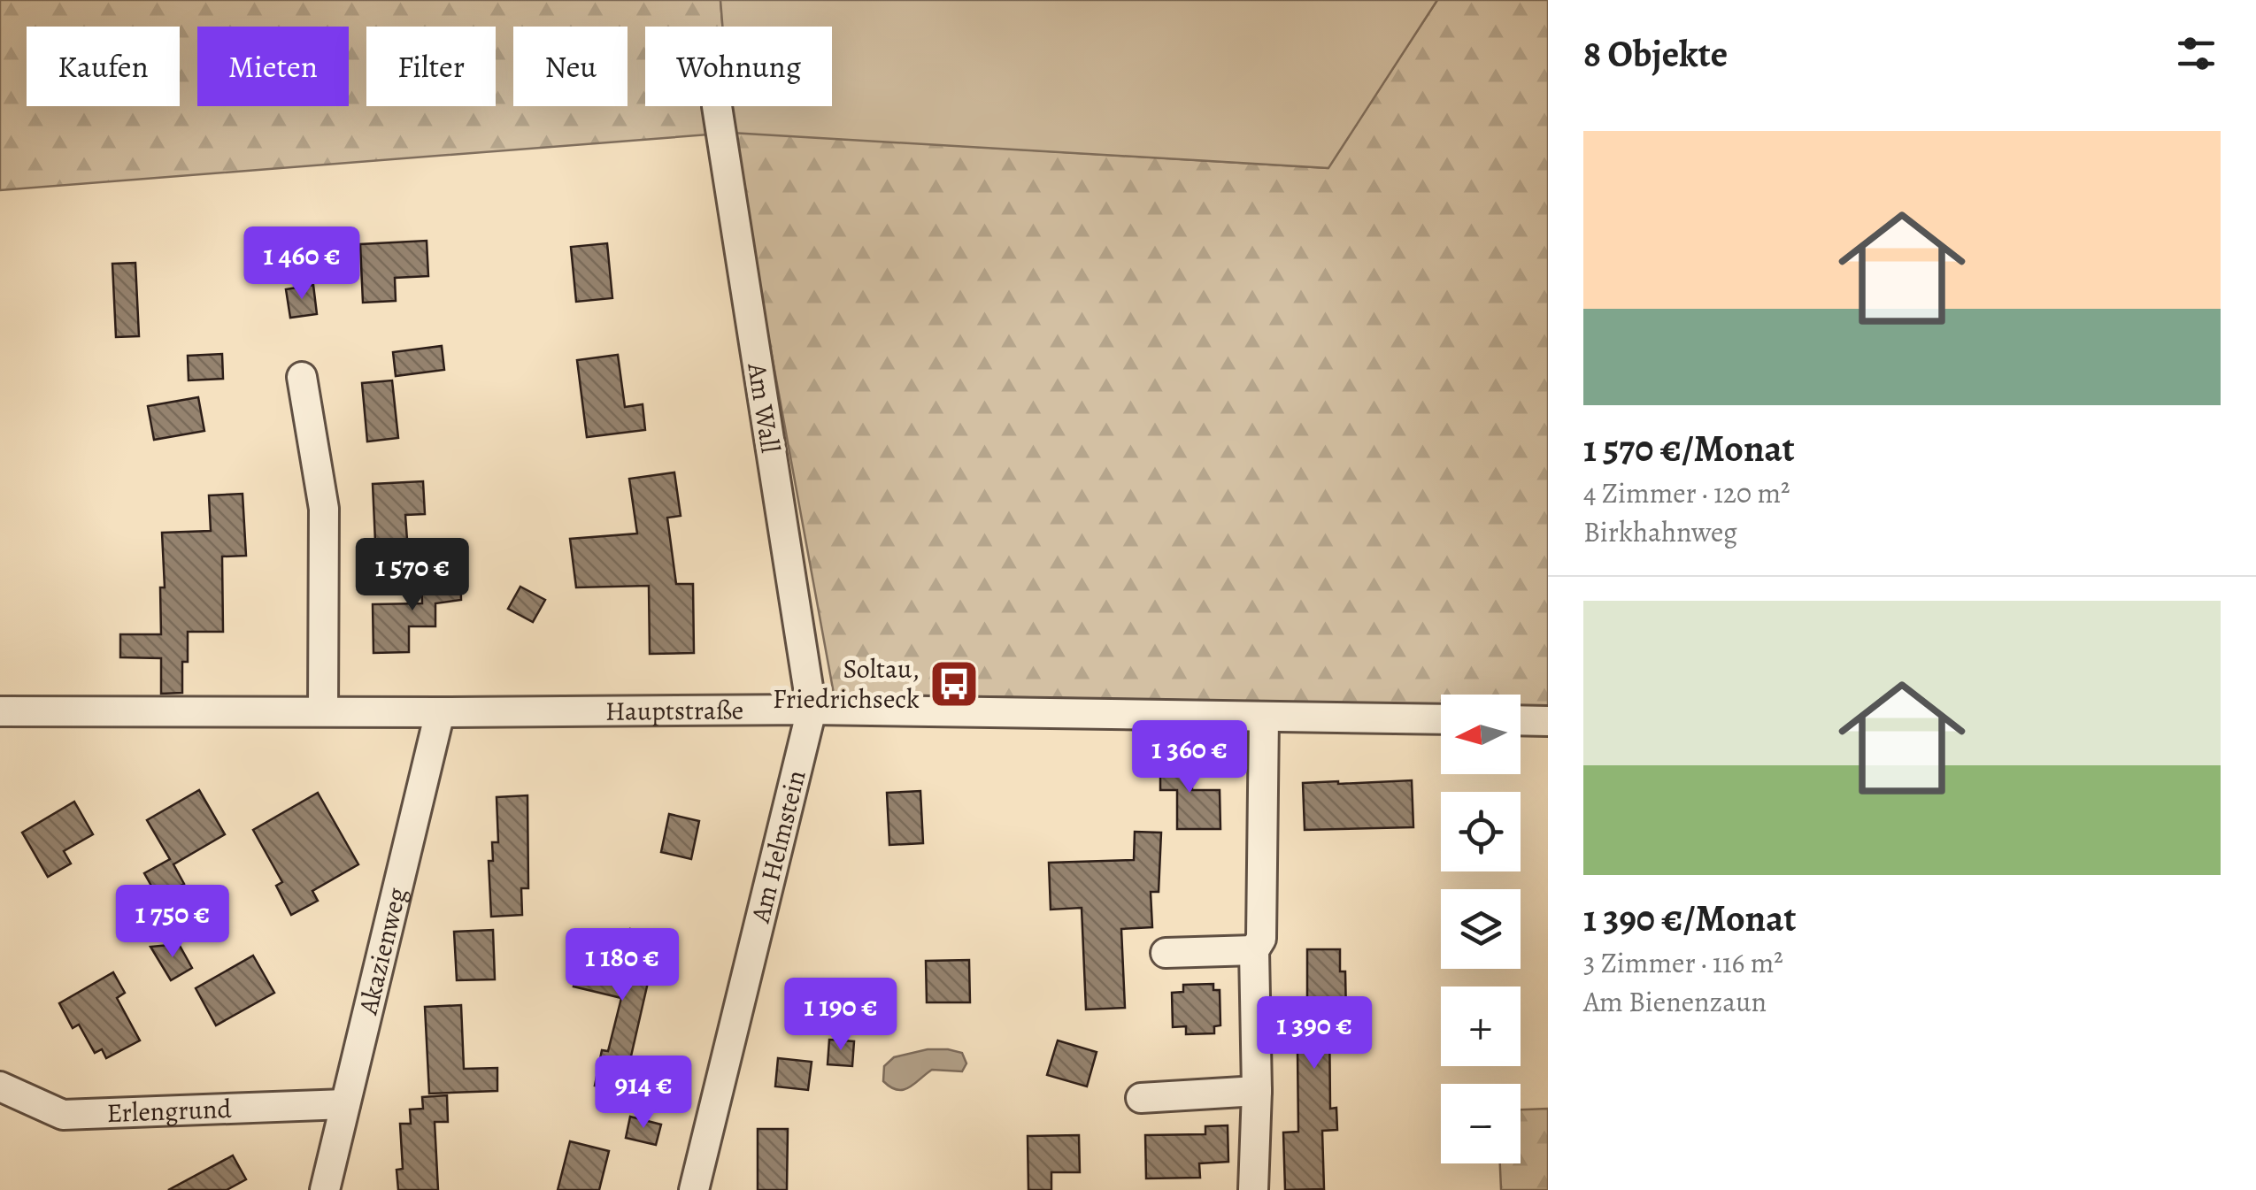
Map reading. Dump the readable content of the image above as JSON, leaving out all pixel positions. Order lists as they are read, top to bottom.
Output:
{
  "streets": {
    "street": [
      "Am Wall",
      "Hauptstraße",
      "Am Helmstein",
      "Akazienweg",
      "Erlengrund"
    ]
  },
  "crossings": [
    ["Am Wall", "Hauptstraße"],
    ["Am Wall", "Am Helmstein"],
    ["Hauptstraße", "Am Helmstein"],
    ["Hauptstraße", "Akazienweg"],
    ["Akazienweg", "Erlengrund"]
  ],
  "places": {
    "bus stop": ["Soltau, Friedrichseck"]
  },
  "north": "left",
  "page": {
    "heading": "8 Objekte",
    "chip": [
      "Kaufen",
      "Mieten",
      "Filter",
      "Neu",
      "Wohnung"
    ],
    "list": [
      {
        "name": "1 570 €/Monat",
        "note": "4 Zimmer · 120 m² · Birkhahnweg"
      },
      {
        "name": "1 390 €/Monat",
        "note": "3 Zimmer · 116 m² · Am Bienenzaun"
      }
    ],
    "price": [
      "1 460 €",
      "1 570 €",
      "1 360 €",
      "1 750 €",
      "1 180 €",
      "1 190 €",
      "1 390 €",
      "914 €"
    ],
    "map_buttons": ["+", "−"]
  }
}
